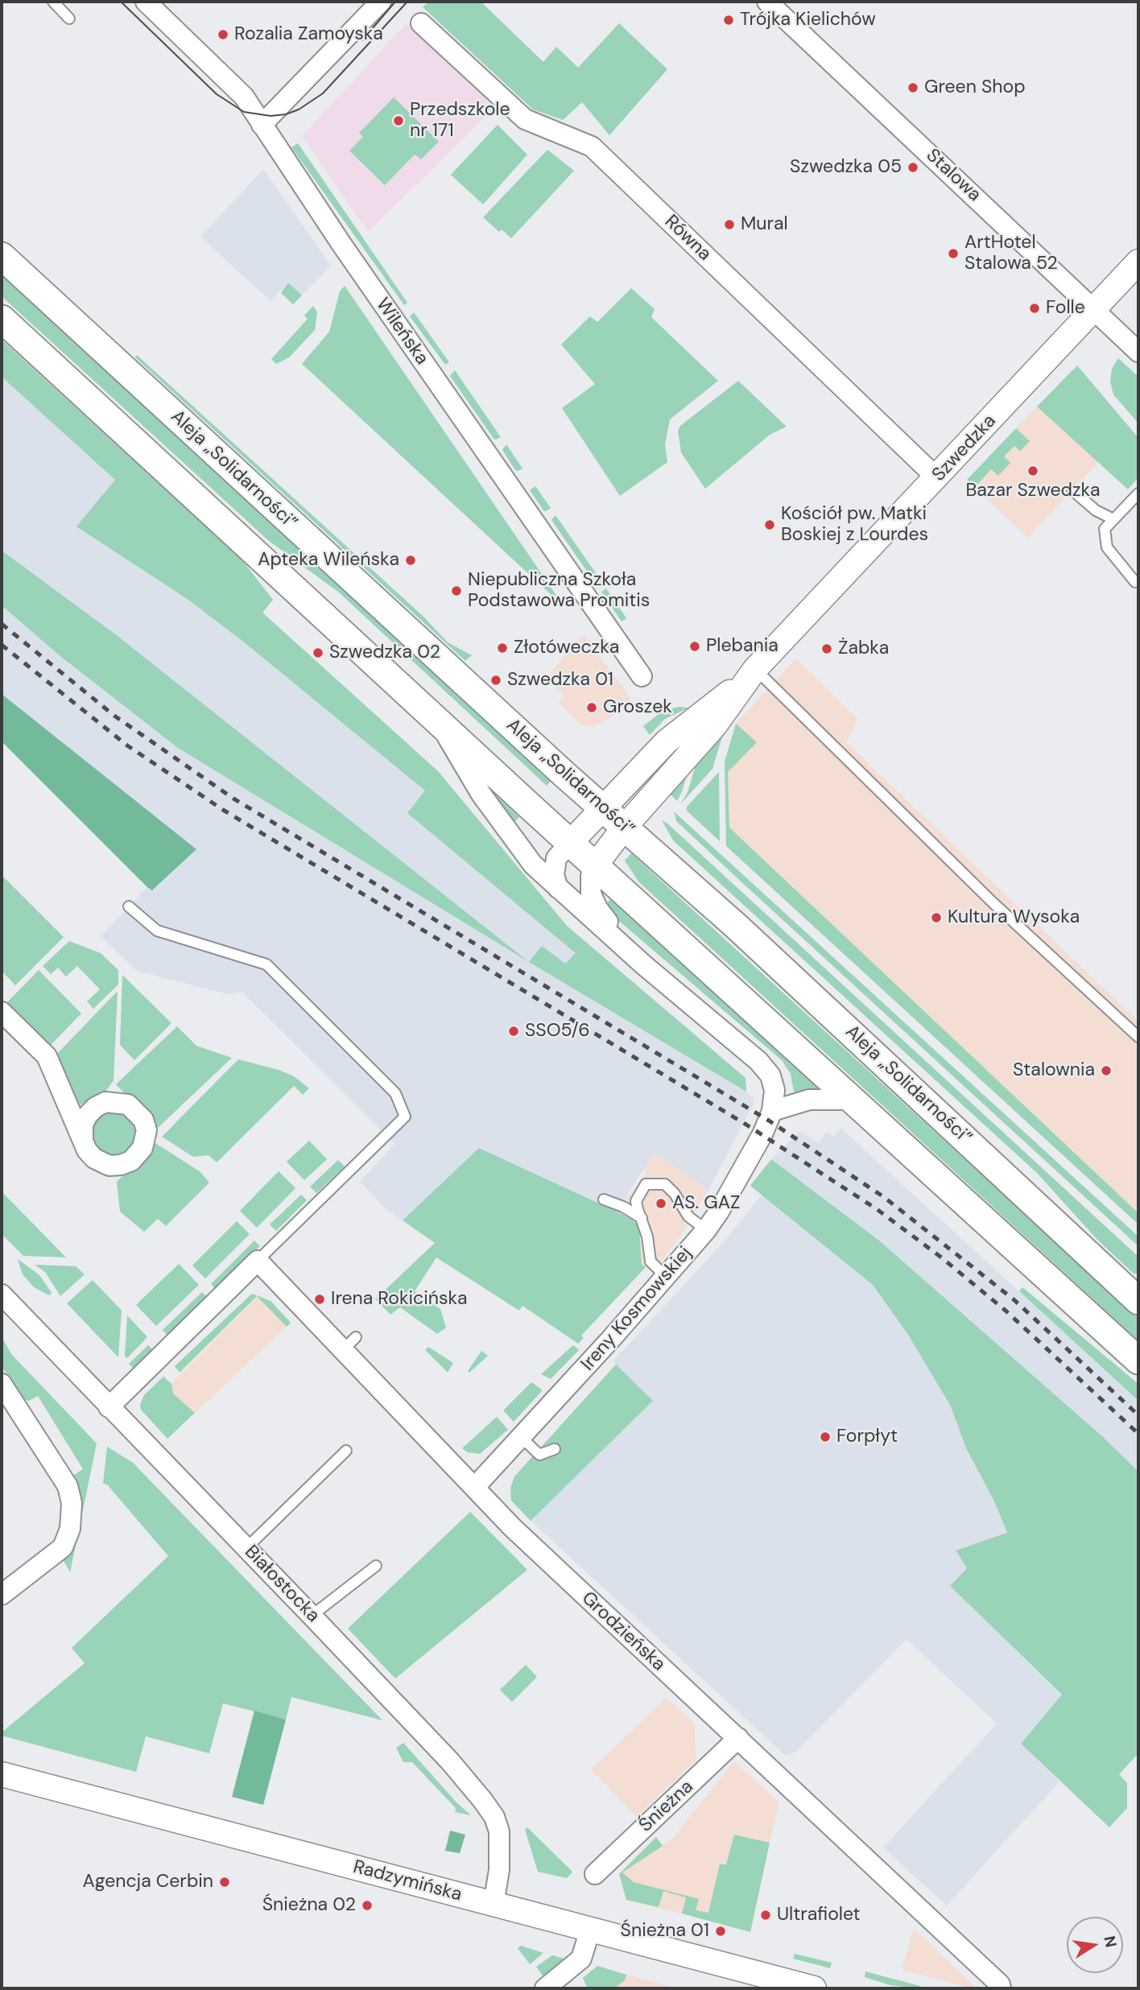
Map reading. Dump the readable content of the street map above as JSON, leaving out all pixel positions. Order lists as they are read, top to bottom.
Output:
{
  "streets": {
    "main road": ["Aleja „Solidarności”"],
    "street": [
      "Stalowa",
      "Równa",
      "Wileńska",
      "Szwedzka",
      "Ireny Kosmowskiej",
      "Białostocka",
      "Grodzieńska",
      "Śnieżna",
      "Radzymińska"
    ]
  },
  "crossings": [
    ["Stalowa", "Szwedzka"],
    ["Równa", "Szwedzka"],
    ["Szwedzka", "Aleja „Solidarności”"],
    ["Ireny Kosmowskiej", "Grodzieńska"],
    ["Białostocka", "Radzymińska"],
    ["Grodzieńska", "Śnieżna"]
  ],
  "places": [
    "Trójka Kielichów",
    "Rozalia Zamoyska",
    "Green Shop",
    "Przedszkole nr 171",
    "Szwedzka 05",
    "Mural",
    "ArtHotel Stalowa 52",
    "Folle",
    "Bazar Szwedzka",
    "Kościół pw. Matki Boskiej z Lourdes",
    "Apteka Wileńska",
    "Niepubliczna Szkoła Podstawowa Promitis",
    "Plebania",
    "Złotóweczka",
    "Żabka",
    "Szwedzka 02",
    "Szwedzka 01",
    "Groszek",
    "Kultura Wysoka",
    "SSO5/6",
    "Stalownia",
    "AS. GAZ",
    "Irena Rokicińska",
    "Forpłyt",
    "Agencja Cerbin",
    "Śnieżna 02",
    "Ultrafiolet",
    "Śnieżna 01"
  ],
  "north": "right"
}
